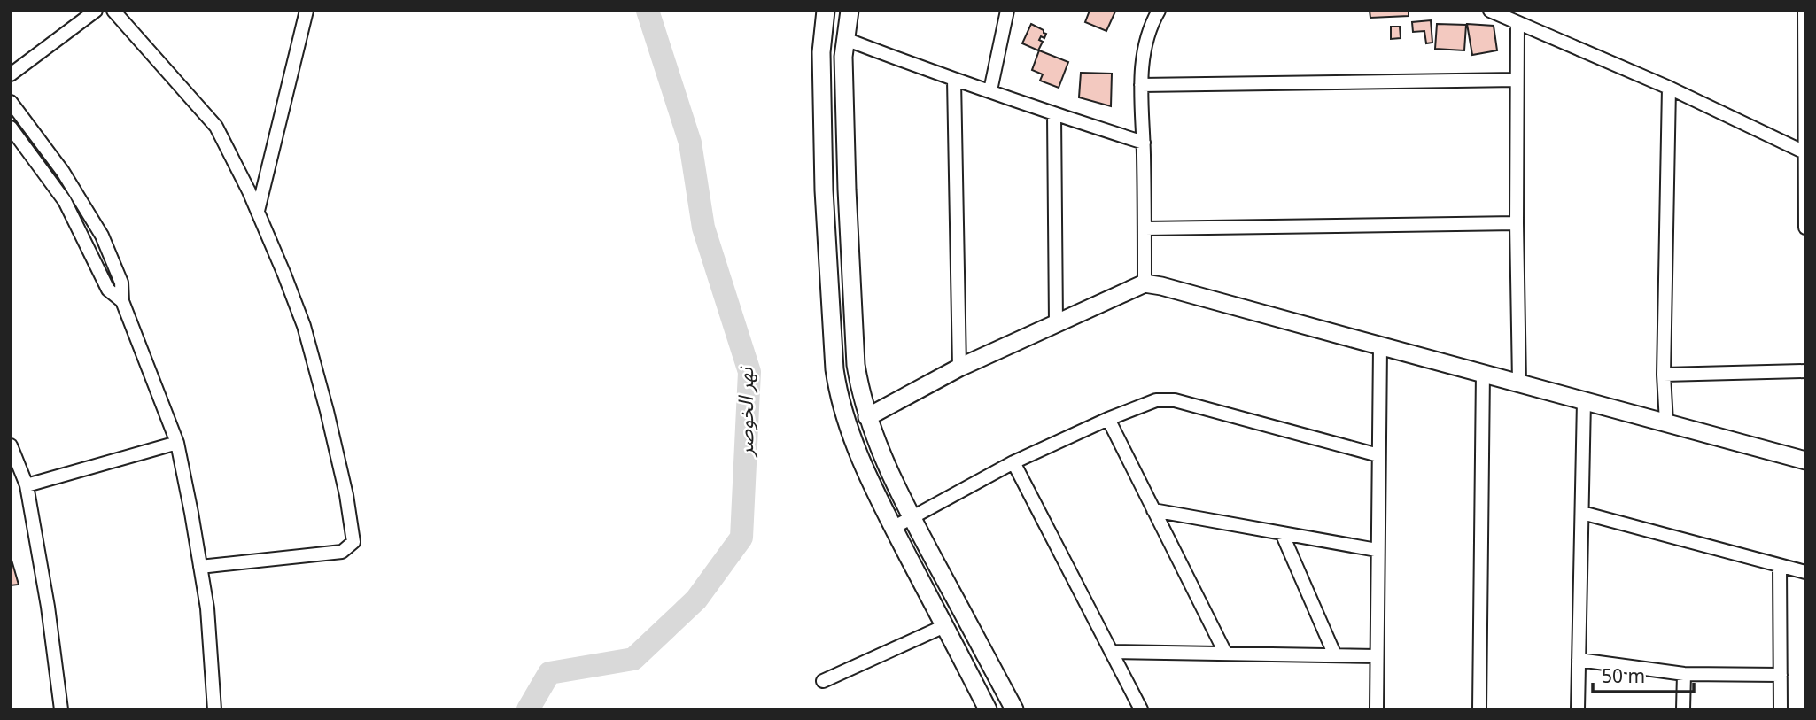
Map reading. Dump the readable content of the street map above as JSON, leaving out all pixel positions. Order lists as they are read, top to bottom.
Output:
{
  "water": ["نهر الخوصر"],
  "scale_bar": "50 m"
}
